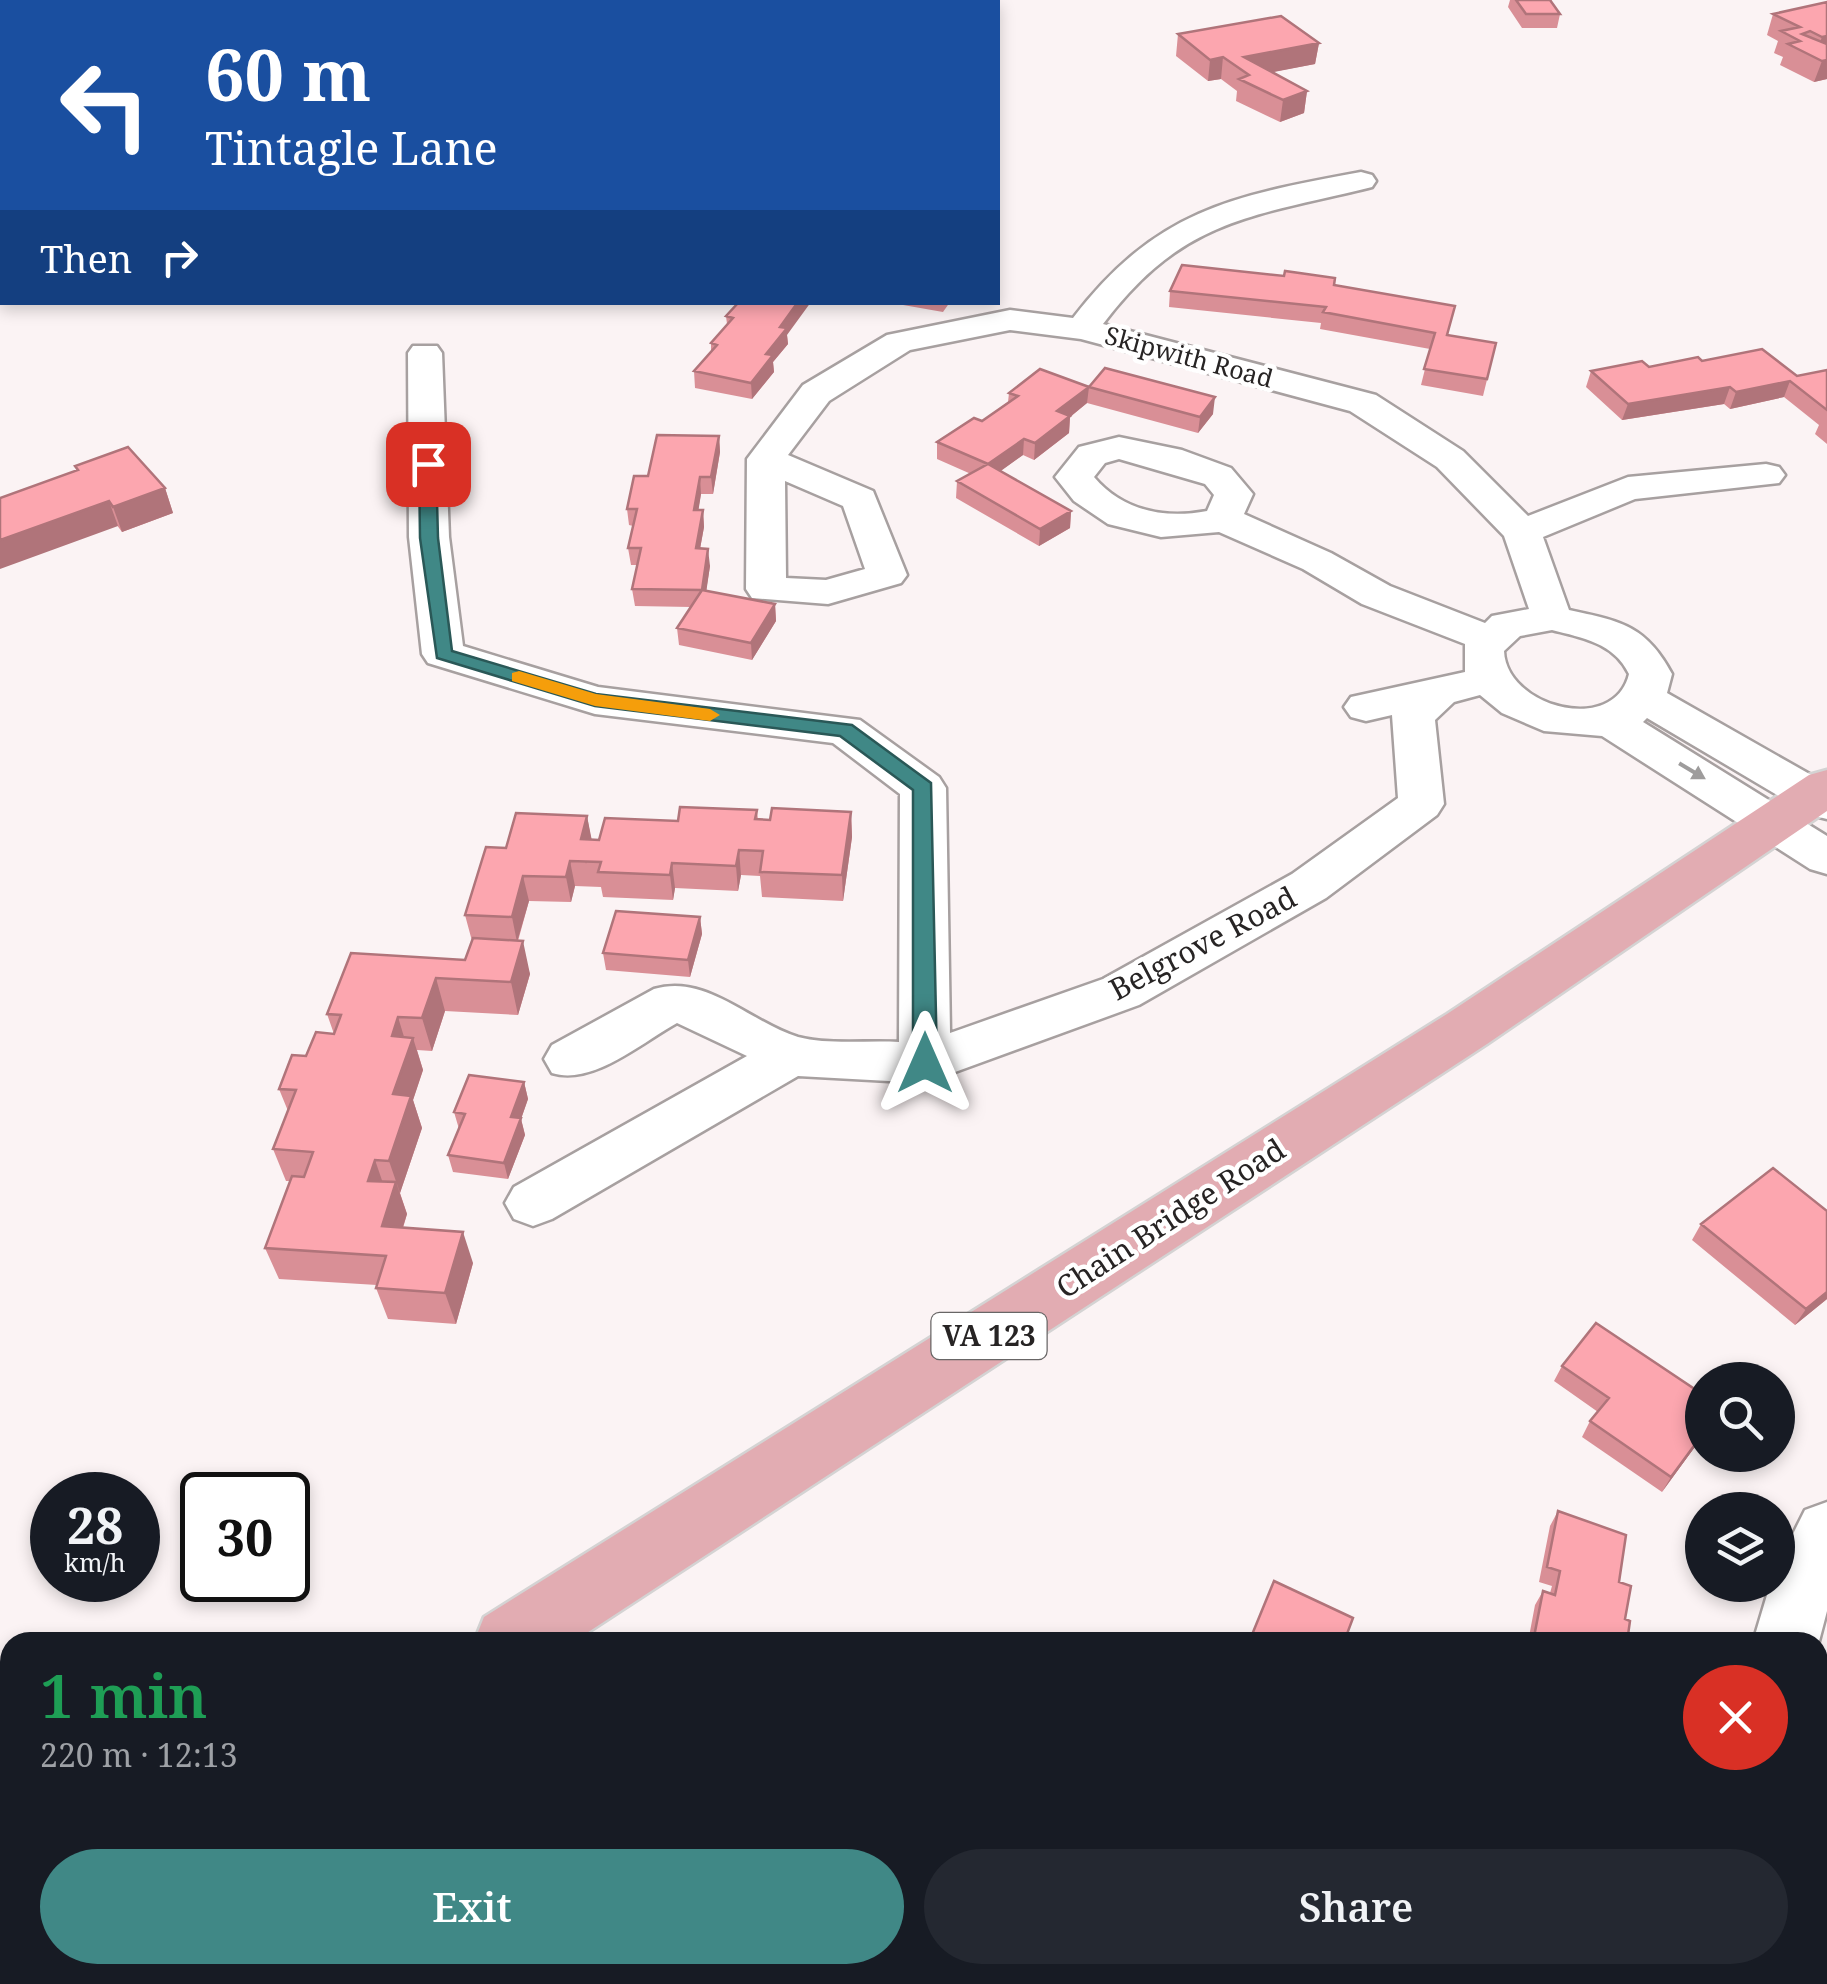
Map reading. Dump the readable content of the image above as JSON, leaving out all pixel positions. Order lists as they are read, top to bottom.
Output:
{
  "streets": {
    "main road": ["Chain Bridge Road", "VA 123"],
    "street": ["Skipwith Road", "Belgrove Road"]
  },
  "page": {
    "turn": ["60 m", "Tintagle Lane"],
    "then": "Then",
    "speed": "28 km/h",
    "limit": "30",
    "heading": ["1 min", "220 m · 12:13"],
    "buttons": ["Exit", "Share"]
  }
}
